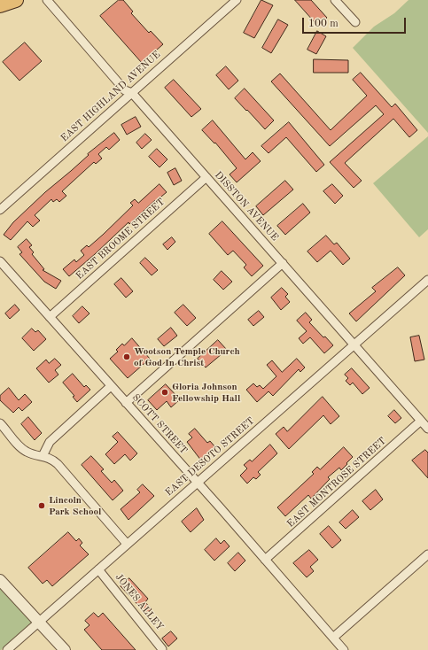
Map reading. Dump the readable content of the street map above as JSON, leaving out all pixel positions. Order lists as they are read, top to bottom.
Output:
{
  "streets": {
    "street": [
      "EAST HIGHLAND AVENUE",
      "DISSTON AVENUE",
      "EAST BROOME STREET",
      "SCOTT STREET",
      "EAST DESOTO STREET",
      "EAST MONTROSE STREET",
      "JONES ALLEY"
    ]
  },
  "crossings": [
    ["EAST HIGHLAND AVENUE", "DISSTON AVENUE"],
    ["DISSTON AVENUE", "EAST BROOME STREET"],
    ["DISSTON AVENUE", "EAST DESOTO STREET"],
    ["DISSTON AVENUE", "EAST MONTROSE STREET"],
    ["EAST BROOME STREET", "SCOTT STREET"],
    ["SCOTT STREET", "EAST DESOTO STREET"],
    ["SCOTT STREET", "EAST MONTROSE STREET"],
    ["EAST DESOTO STREET", "JONES ALLEY"]
  ],
  "places": ["Wootson Temple Church of God In Christ", "Gloria Johnson Fellowship Hall", "Lincoln Park School"],
  "scale_bar": "100 m"
}
